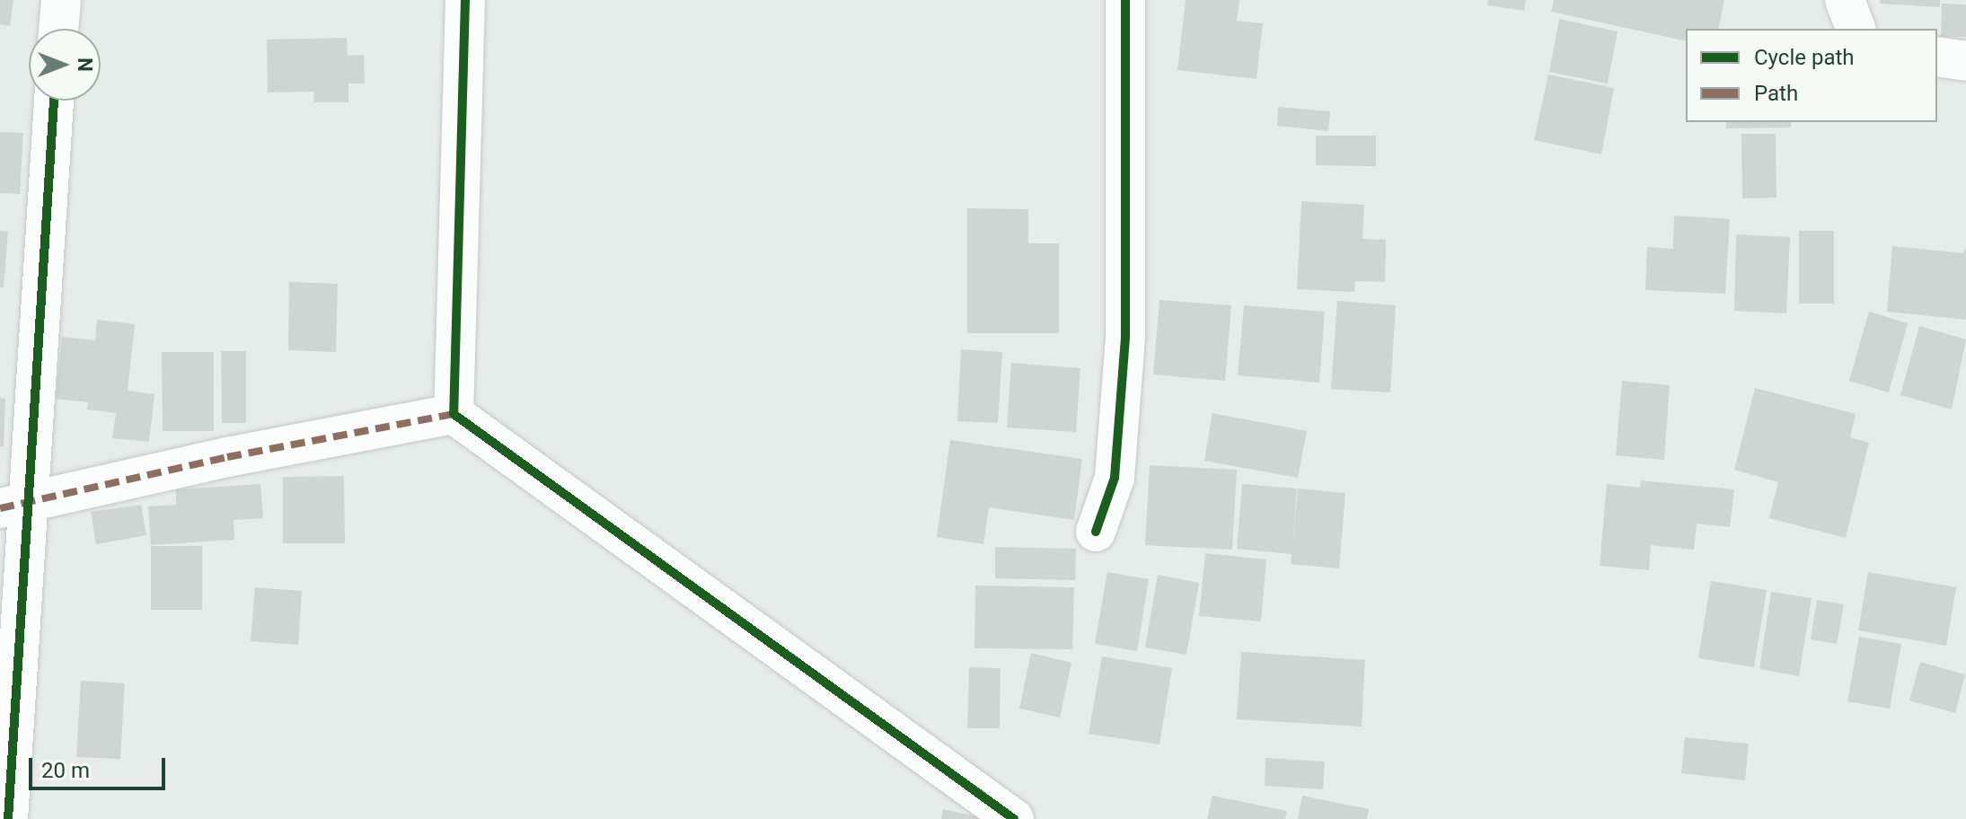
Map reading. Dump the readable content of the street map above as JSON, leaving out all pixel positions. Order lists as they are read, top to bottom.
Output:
{
  "legend": ["Cycle path", "Path"],
  "scale_bar": "20 m",
  "north": "right"
}
